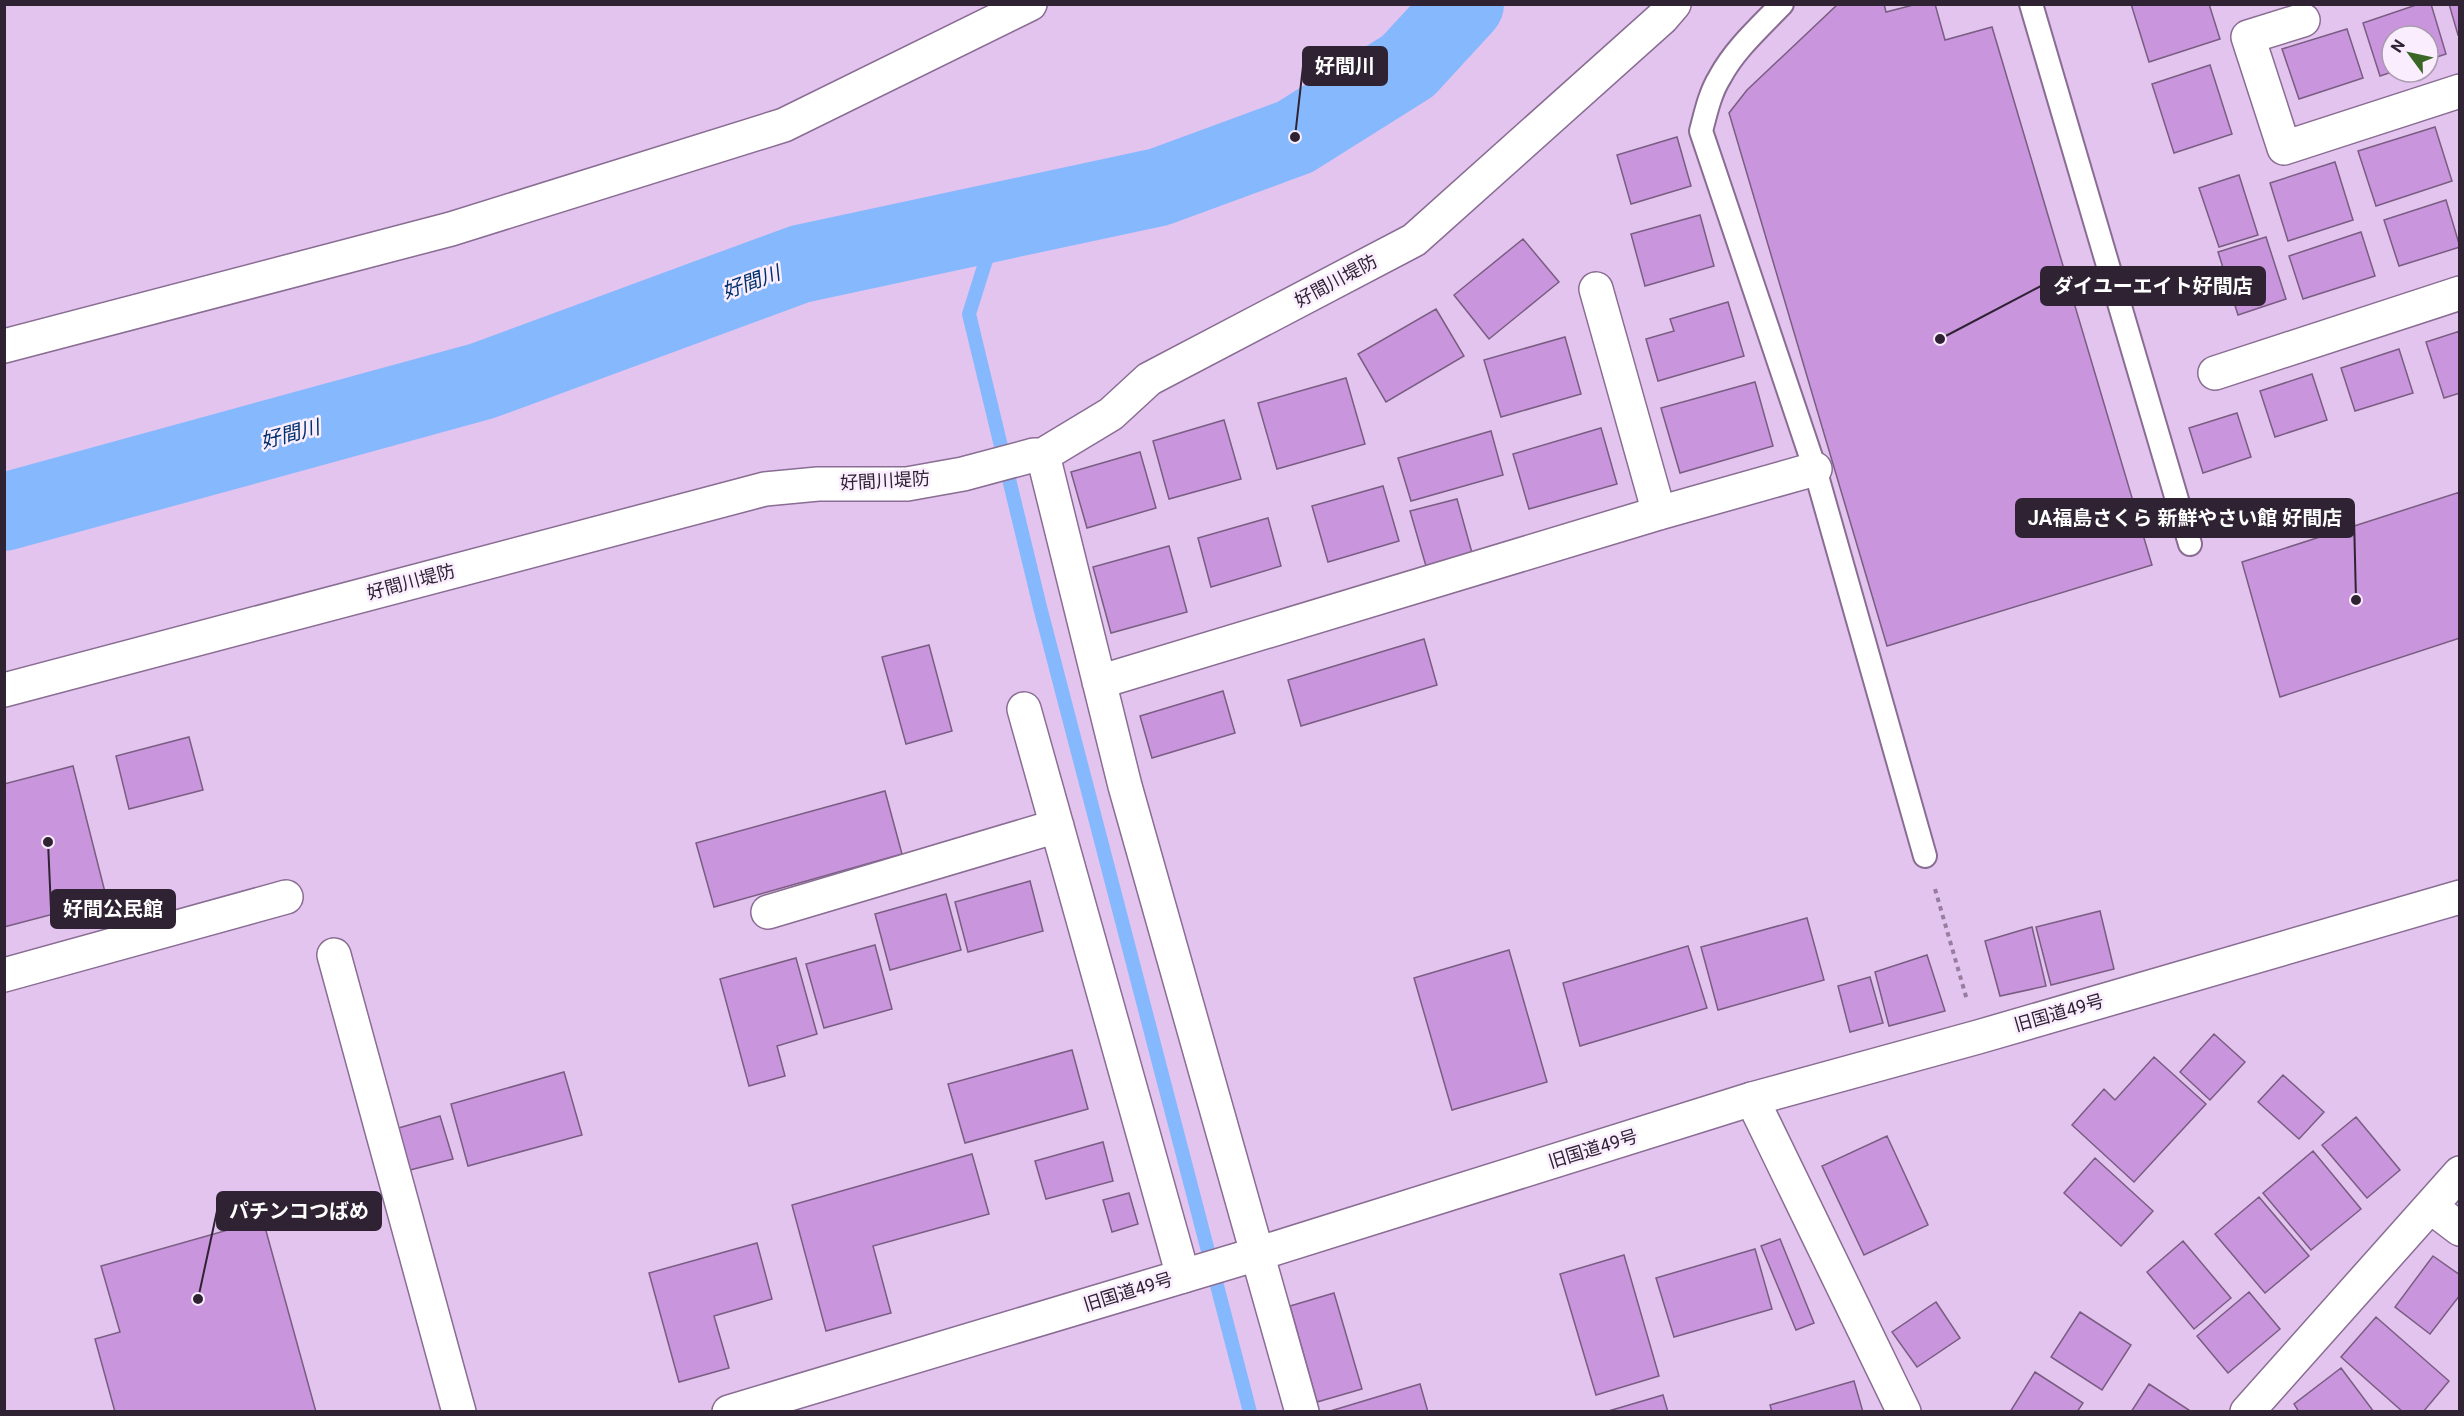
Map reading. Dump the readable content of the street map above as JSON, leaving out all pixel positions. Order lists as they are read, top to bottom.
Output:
{
  "streets": {
    "street": ["好間川堤防", "旧国道49号"]
  },
  "water": ["好間川"],
  "places": [
    "好間川",
    "ダイユーエイト好間店",
    "JA福島さくら 新鮮やさい館 好間店",
    "好間公民館",
    "パチンコつばめ"
  ],
  "north": "top left"
}
